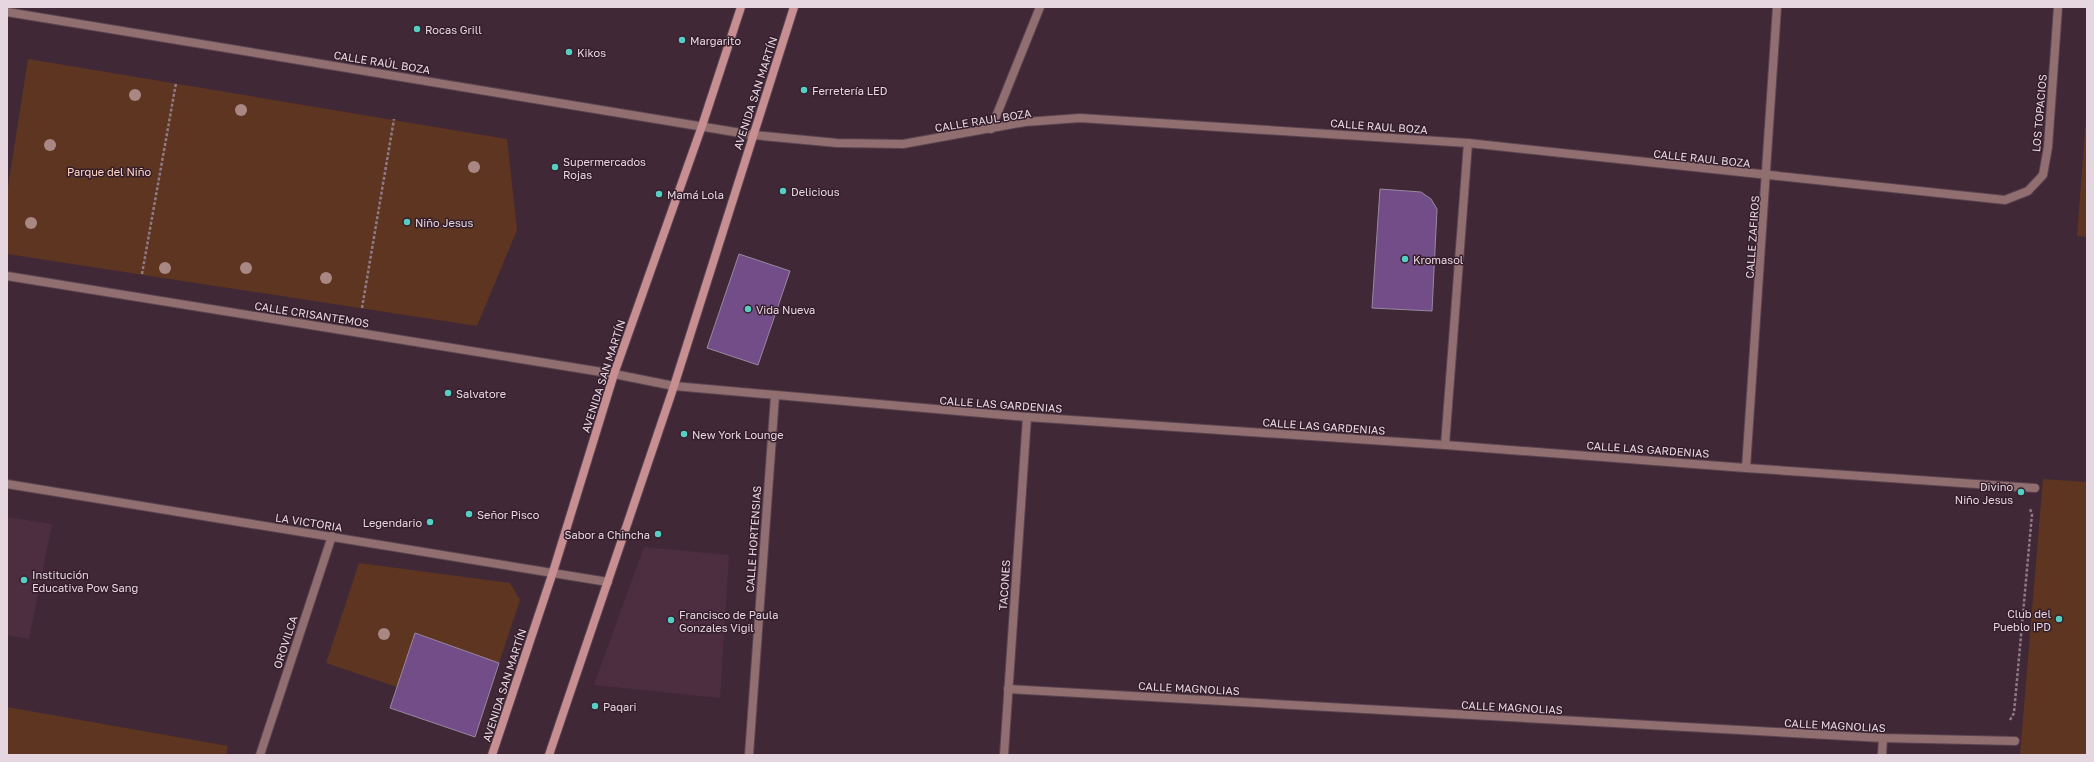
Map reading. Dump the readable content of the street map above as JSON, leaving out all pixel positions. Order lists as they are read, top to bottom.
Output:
{
  "streets": {
    "main road": ["AVENIDA SAN MARTÍN"],
    "street": [
      "CALLE RAÚL BOZA",
      "LOS TOPACIOS",
      "CALLE RAUL BOZA",
      "CALLE ZAFIROS",
      "CALLE CRISANTEMOS",
      "CALLE LAS GARDENIAS",
      "LA VICTORIA",
      "CALLE HORTENSIAS",
      "TACONES",
      "OROVILCA",
      "CALLE MAGNOLIAS"
    ]
  },
  "crossings": [
    ["CALLE RAÚL BOZA", "AVENIDA SAN MARTÍN"],
    ["CALLE RAÚL BOZA", "CALLE RAUL BOZA"],
    ["AVENIDA SAN MARTÍN", "CALLE RAUL BOZA"],
    ["AVENIDA SAN MARTÍN", "CALLE CRISANTEMOS"],
    ["AVENIDA SAN MARTÍN", "CALLE LAS GARDENIAS"],
    ["AVENIDA SAN MARTÍN", "LA VICTORIA"],
    ["LOS TOPACIOS", "CALLE RAUL BOZA"],
    ["CALLE RAUL BOZA", "CALLE ZAFIROS"],
    ["CALLE ZAFIROS", "CALLE LAS GARDENIAS"],
    ["CALLE CRISANTEMOS", "CALLE LAS GARDENIAS"],
    ["CALLE LAS GARDENIAS", "CALLE HORTENSIAS"],
    ["CALLE LAS GARDENIAS", "TACONES"],
    ["LA VICTORIA", "OROVILCA"],
    ["TACONES", "CALLE MAGNOLIAS"]
  ],
  "parks": ["Parque del Niño"],
  "places": [
    "Rocas Grill",
    "Margarito",
    "Kikos",
    "Ferretería LED",
    "Supermercados Rojas",
    "Delicious",
    "Mamá Lola",
    "Niño Jesus",
    "Kromasol",
    "Vida Nueva",
    "Salvatore",
    "New York Lounge",
    "Divino Niño Jesus",
    "Señor Pisco",
    "Legendario",
    "Sabor a Chincha",
    "Institución Educativa Pow Sang",
    "Club del Pueblo IPD",
    "Francisco de Paula Gonzales Vigil",
    "Paqari"
  ]
}
